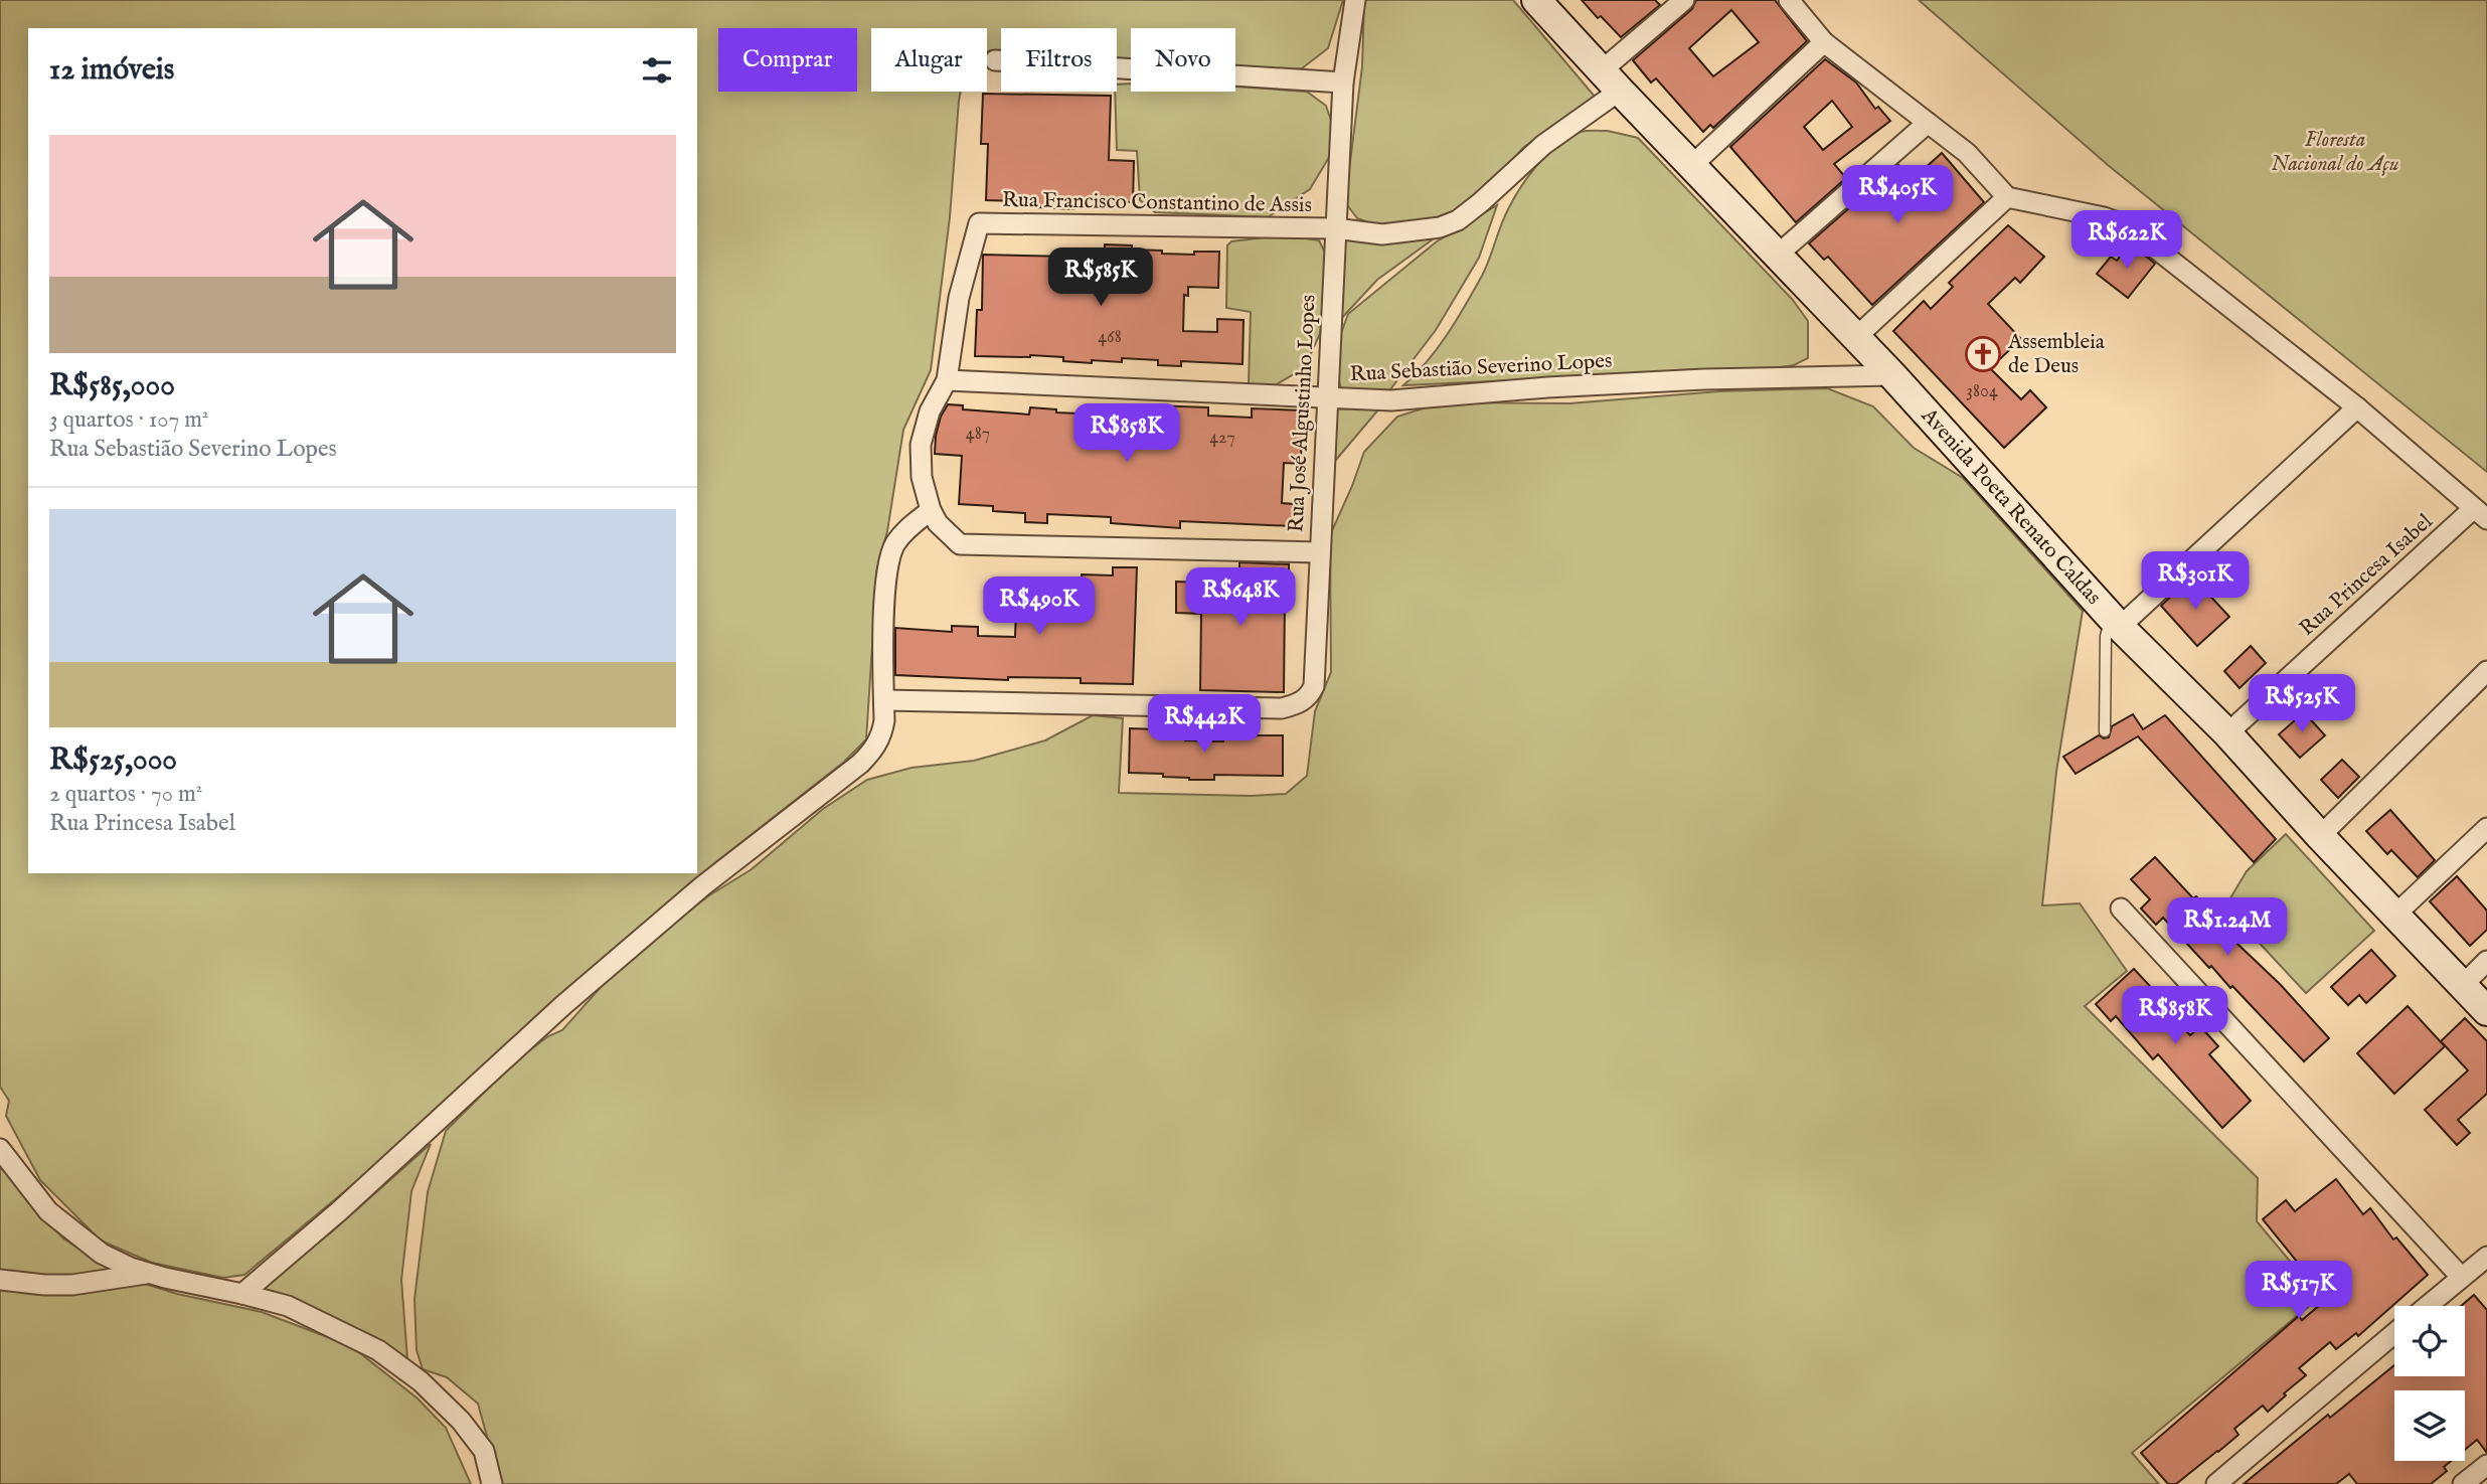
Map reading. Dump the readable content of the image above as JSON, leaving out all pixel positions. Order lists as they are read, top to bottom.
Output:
{
  "streets": {
    "main road": ["Avenida Poeta Renato Caldas"],
    "street": [
      "Rua Francisco Constantino de Assis",
      "Rua Sebastião Severino Lopes",
      "Rua José Algustinho Lopes",
      "Rua Princesa Isabel"
    ]
  },
  "crossings": [
    ["Rua Francisco Constantino de Assis", "Rua Sebastião Severino Lopes"],
    ["Rua Francisco Constantino de Assis", "Rua José Algustinho Lopes"],
    ["Rua Francisco Constantino de Assis", "Avenida Poeta Renato Caldas"],
    ["Rua Sebastião Severino Lopes", "Rua José Algustinho Lopes"],
    ["Rua Sebastião Severino Lopes", "Avenida Poeta Renato Caldas"],
    ["Avenida Poeta Renato Caldas", "Rua Princesa Isabel"]
  ],
  "parks": ["Floresta Nacional do Açu"],
  "places": {
    "church": ["Assembleia de Deus"]
  },
  "house_numbers": [
    "468",
    "3804",
    "487",
    "427"
  ],
  "page": {
    "chip": [
      "Comprar",
      "Alugar",
      "Filtros",
      "Novo"
    ],
    "heading": "12 imóveis",
    "list": [
      {
        "name": "R$585,000",
        "note": "3 quartos · 107 m² · Rua Sebastião Severino Lopes"
      },
      {
        "name": "R$525,000",
        "note": "2 quartos · 70 m² · Rua Princesa Isabel"
      }
    ],
    "price": [
      "R$405K",
      "R$622K",
      "R$585K",
      "R$858K",
      "R$301K",
      "R$648K",
      "R$490K",
      "R$525K",
      "R$442K",
      "R$1.24M",
      "R$858K",
      "R$517K"
    ]
  }
}
